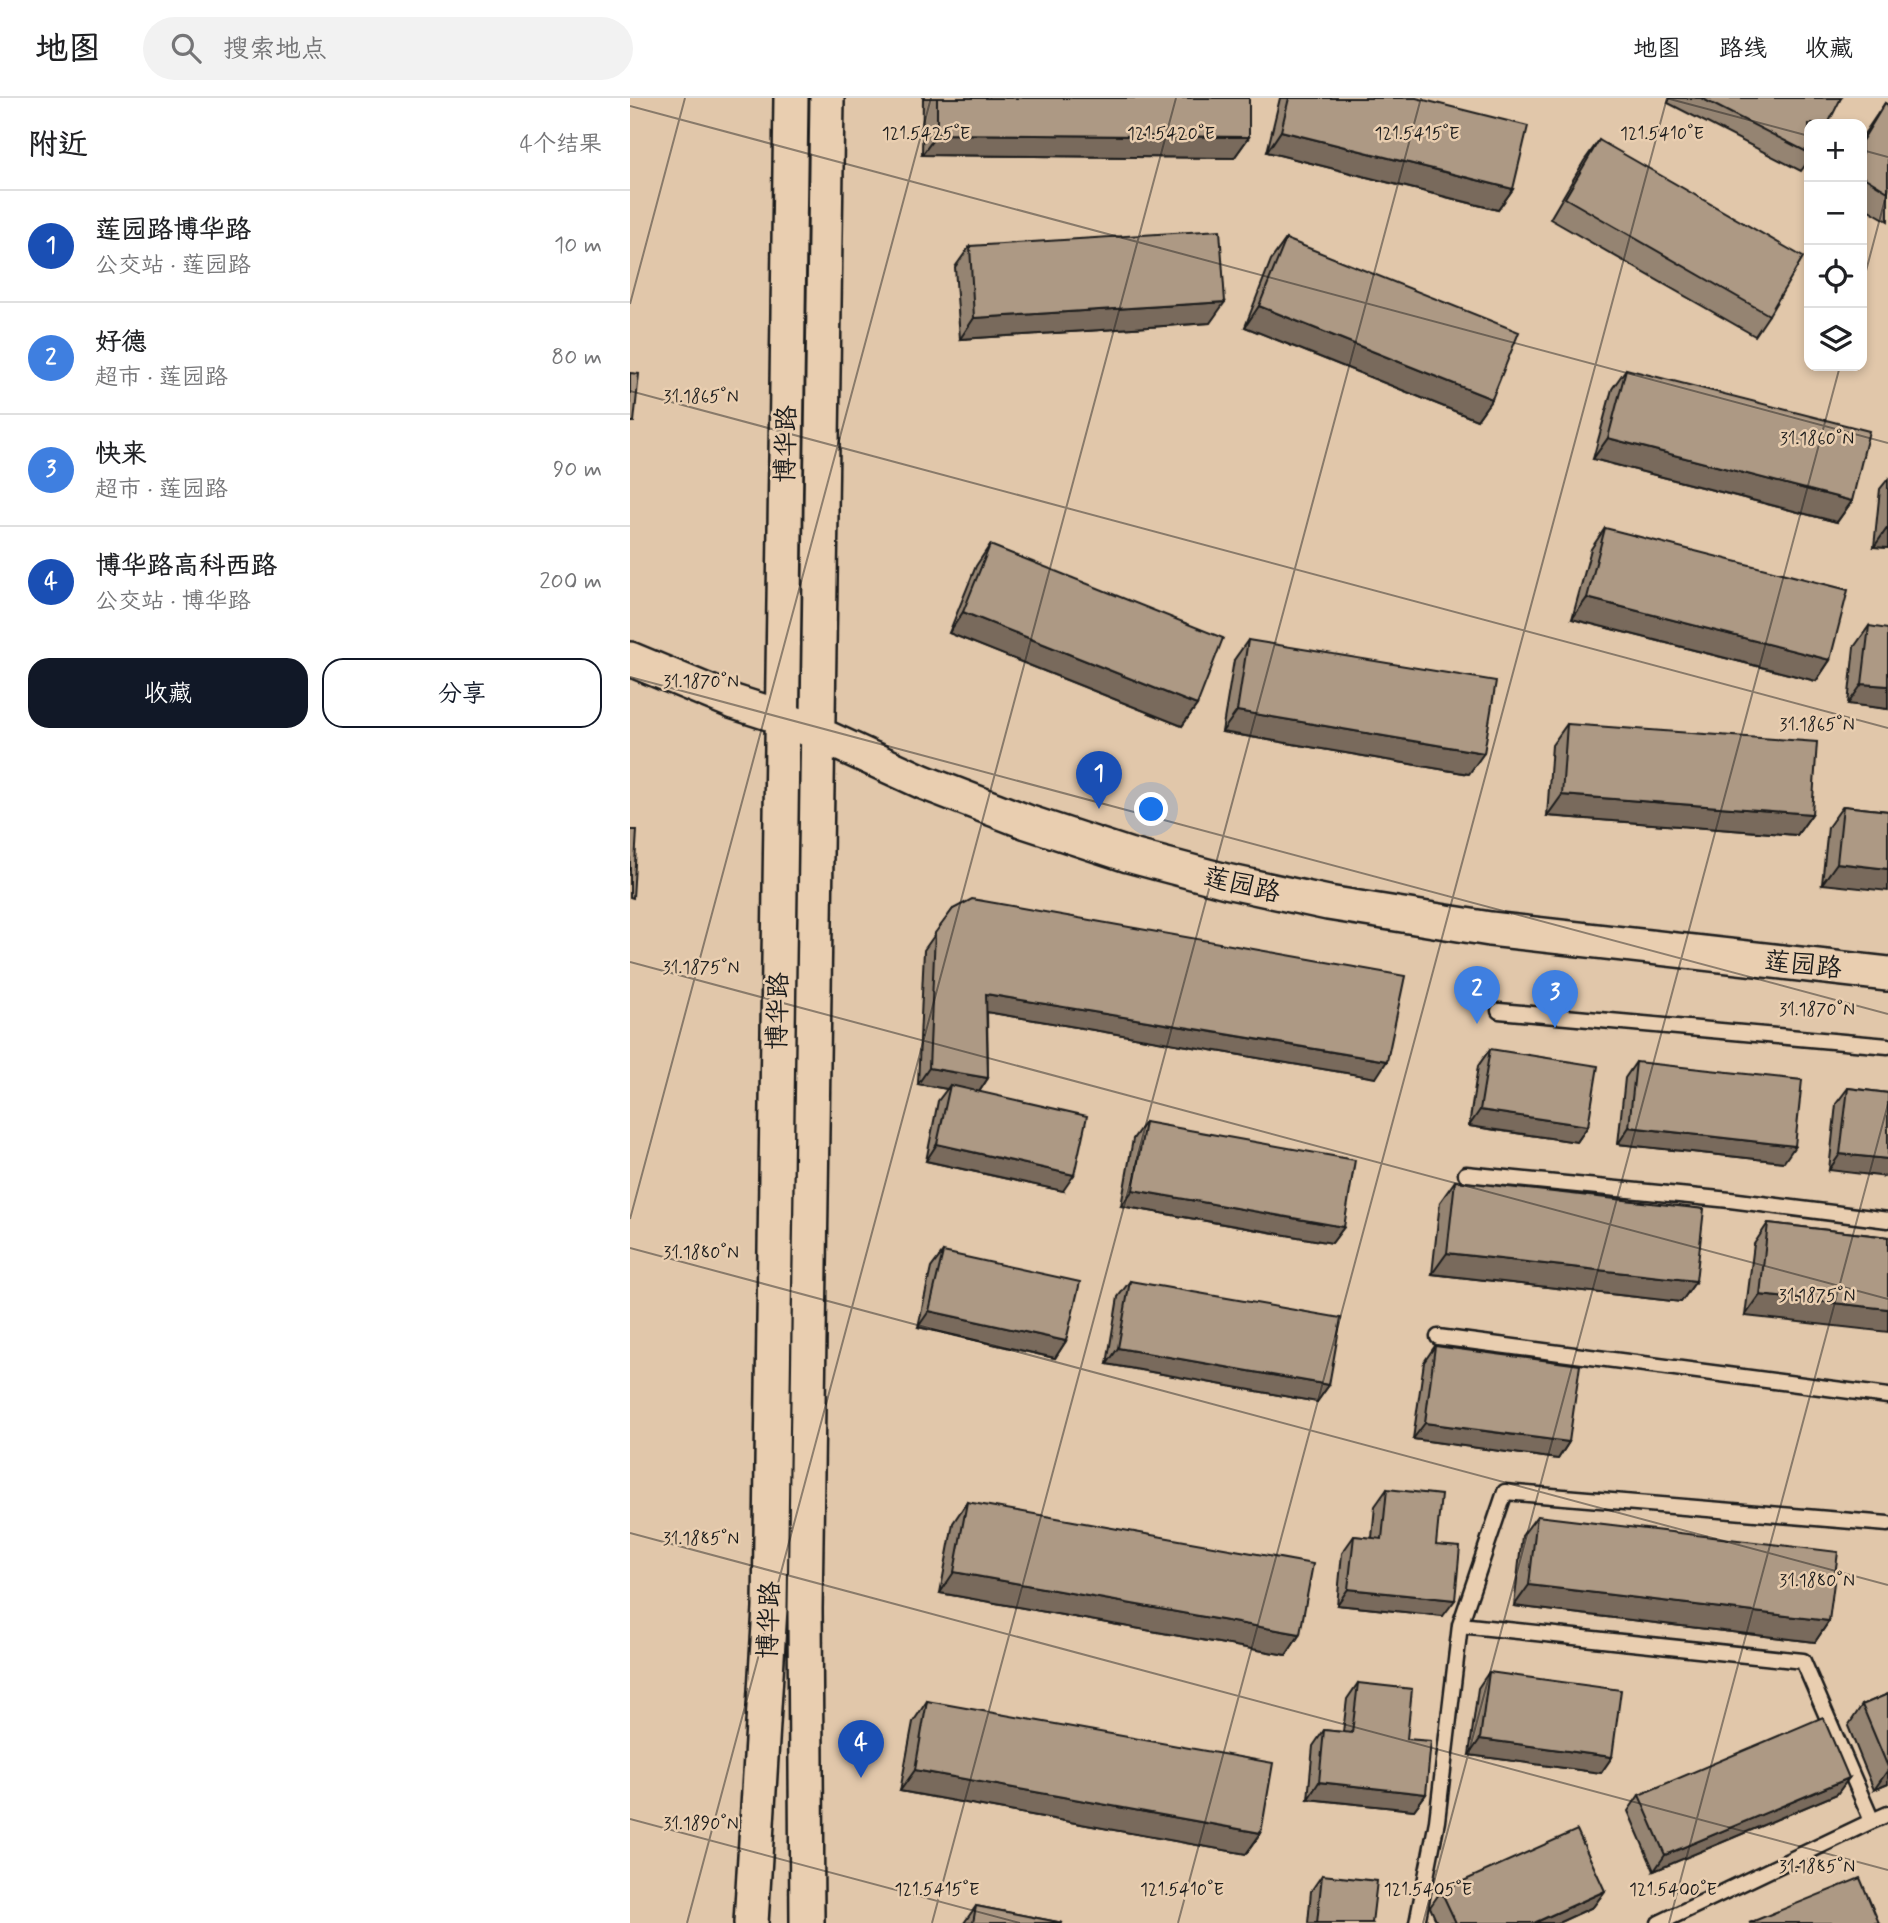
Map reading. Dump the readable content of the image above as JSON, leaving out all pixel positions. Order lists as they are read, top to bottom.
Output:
{
  "streets": {
    "street": ["博华路", "莲园路"]
  },
  "crossings": [
    ["博华路", "莲园路"]
  ],
  "page": {
    "header": "地图",
    "search": "搜索地点",
    "nav": ["地图", "路线", "收藏"],
    "heading": ["附近", "4个结果"],
    "map_buttons": ["+", "−"],
    "list": [
      {
        "mark": "1",
        "name": "莲园路博华路",
        "note": "公交站 · 莲园路",
        "value": "10 m"
      },
      {
        "mark": "2",
        "name": "好德",
        "note": "超市 · 莲园路",
        "value": "80 m"
      },
      {
        "mark": "3",
        "name": "快来",
        "note": "超市 · 莲园路",
        "value": "90 m"
      },
      {
        "mark": "4",
        "name": "博华路高科西路",
        "note": "公交站 · 博华路",
        "value": "200 m"
      }
    ],
    "buttons": ["收藏", "分享"],
    "pins": [
      "1",
      "2",
      "3",
      "4"
    ]
  },
  "coordinates": [
    "121.5425°E",
    "121.5420°E",
    "121.5415°E",
    "121.5410°E",
    "31.1865°N",
    "31.1860°N",
    "31.1870°N",
    "31.1875°N",
    "31.1880°N",
    "31.1885°N",
    "31.1890°N",
    "121.5405°E",
    "121.5400°E"
  ]
}
